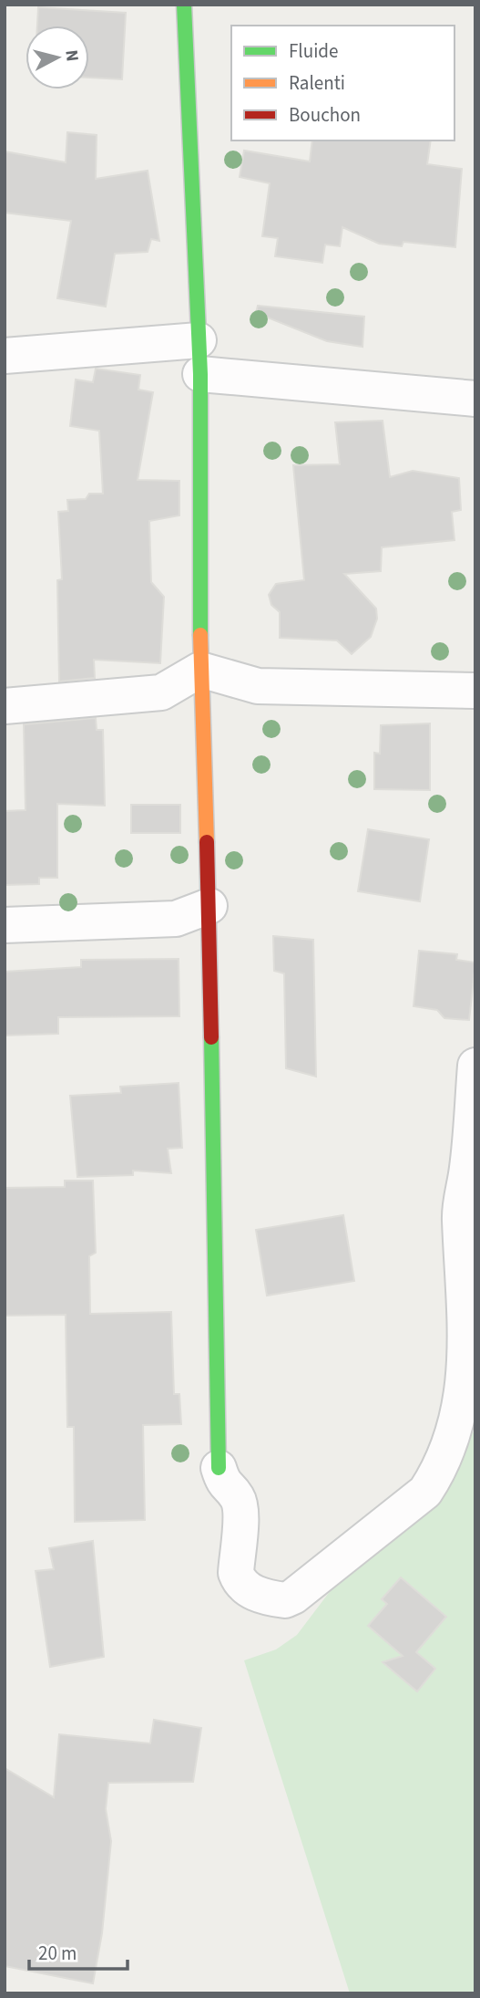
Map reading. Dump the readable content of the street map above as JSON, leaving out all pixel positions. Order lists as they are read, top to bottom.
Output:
{
  "legend": ["Fluide", "Ralenti", "Bouchon"],
  "scale_bar": "20 m",
  "north": "right"
}
